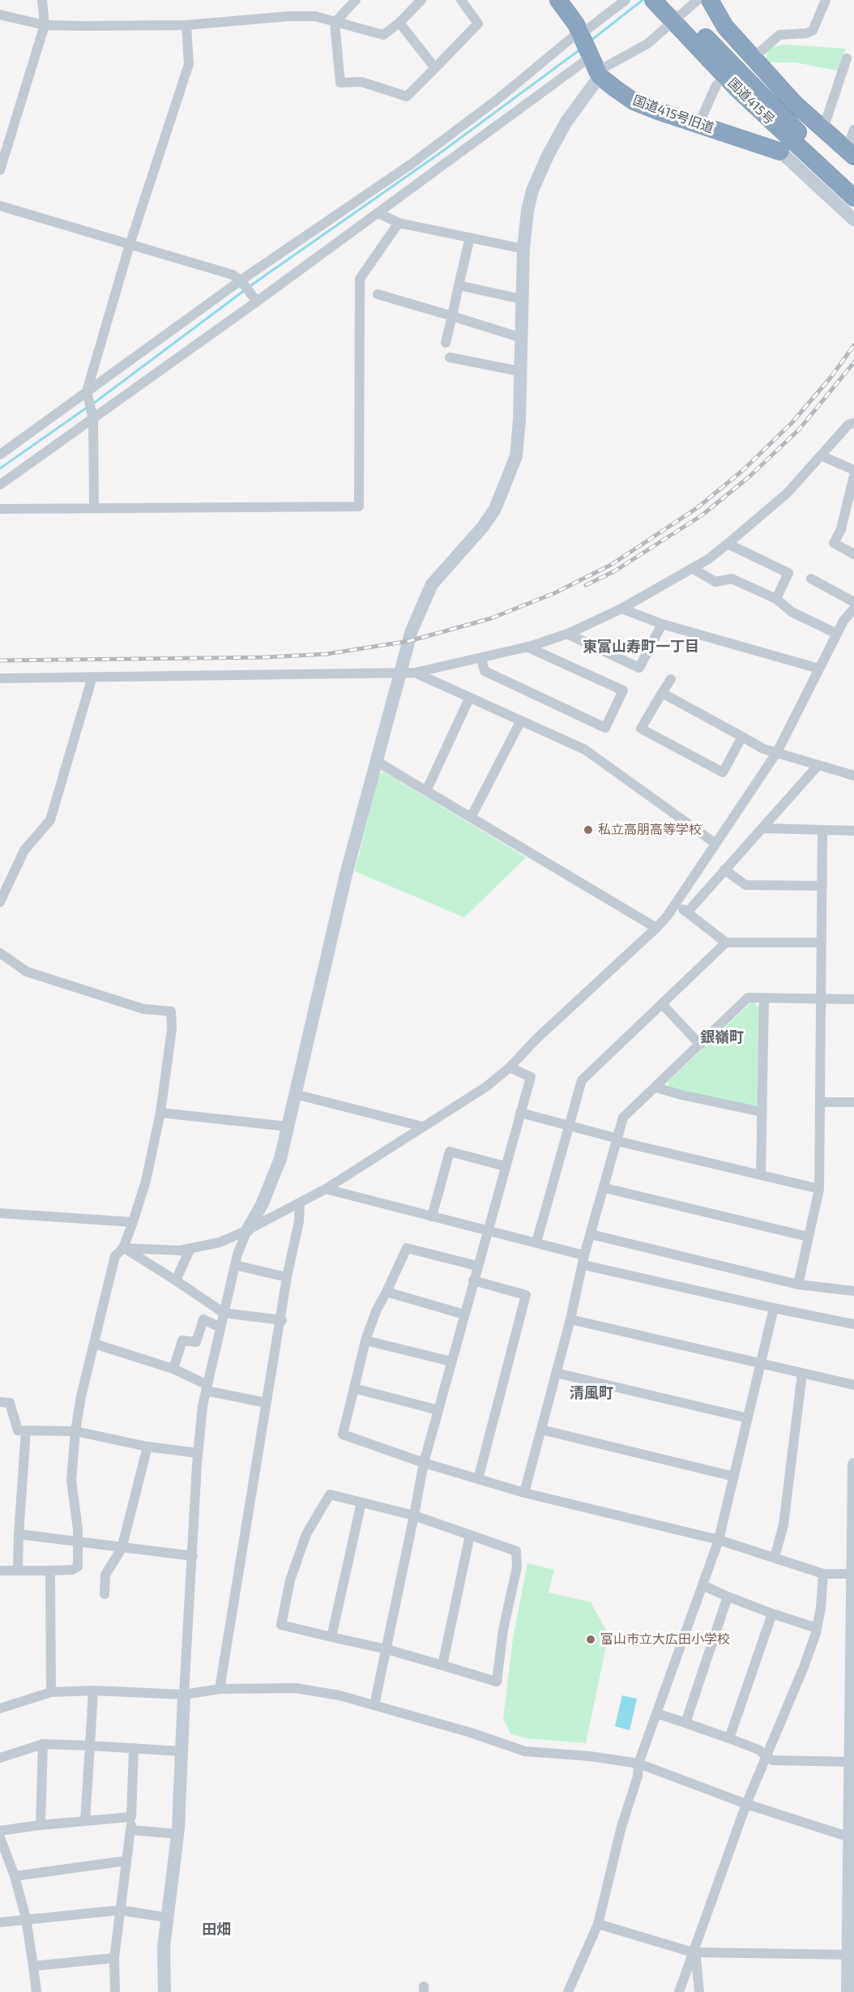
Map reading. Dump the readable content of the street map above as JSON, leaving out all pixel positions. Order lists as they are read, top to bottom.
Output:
{
  "streets": {
    "highway": ["国道415号", "国道415号旧道"]
  },
  "districts": [
    "東富山寿町一丁目",
    "銀嶺町",
    "清風町",
    "田畑"
  ],
  "places": ["私立高朋高等学校", "富山市立大広田小学校"]
}
